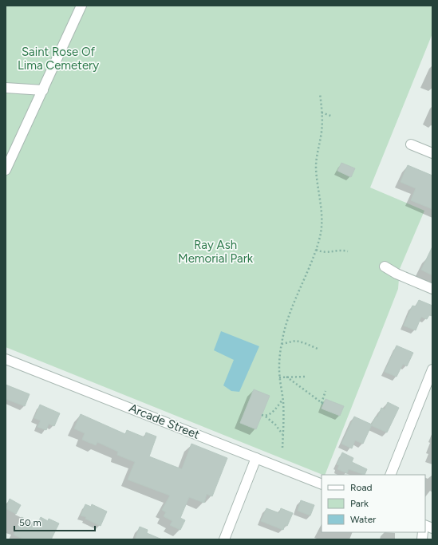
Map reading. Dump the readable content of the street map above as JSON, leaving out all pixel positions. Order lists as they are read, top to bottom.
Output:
{
  "streets": {
    "street": ["Arcade Street"]
  },
  "parks": ["Saint Rose Of Lima Cemetery", "Ray Ash Memorial Park"],
  "legend": ["Road", "Park", "Water"],
  "scale_bar": "50 m"
}
